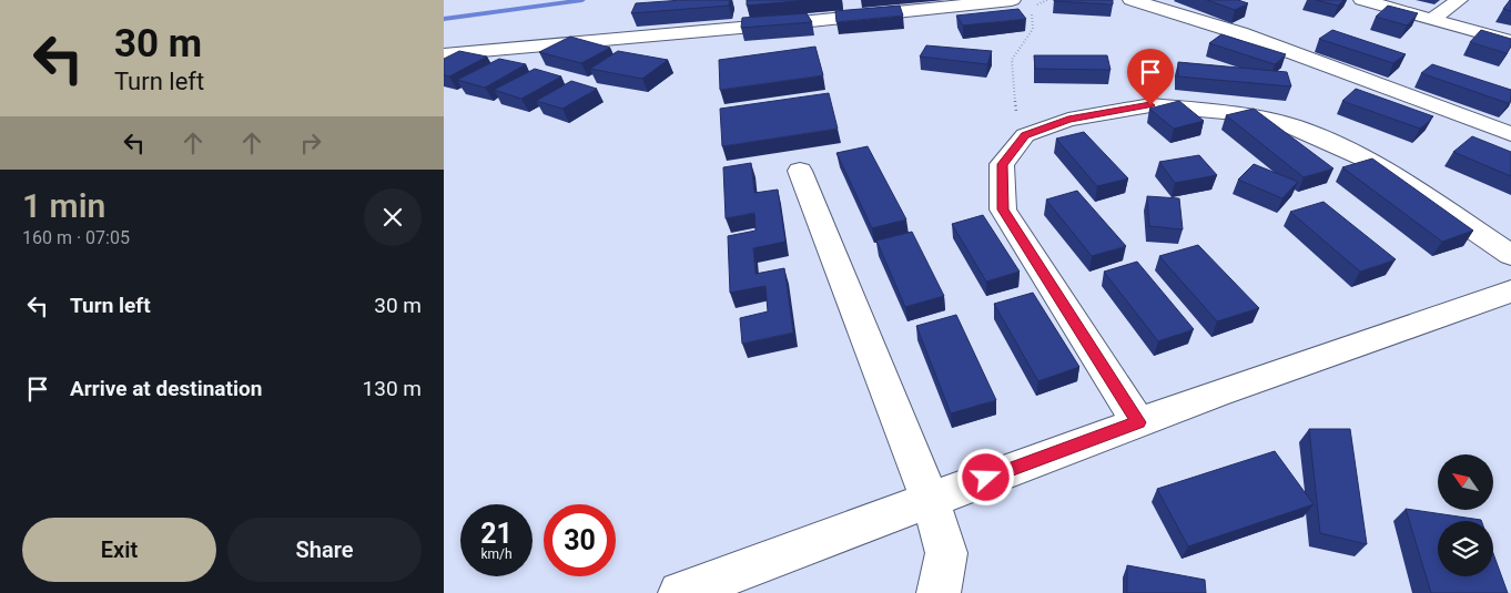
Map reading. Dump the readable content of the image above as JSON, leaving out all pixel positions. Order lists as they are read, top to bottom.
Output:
{
  "north": "top left",
  "page": {
    "turn": ["30 m", "Turn left"],
    "heading": ["1 min", "160 m · 07:05"],
    "list": [
      {
        "name": "Turn left",
        "value": "30 m"
      },
      {
        "name": "Arrive at destination",
        "value": "130 m"
      }
    ],
    "speed": "21 km/h",
    "limit": "30",
    "buttons": ["Exit", "Share"]
  }
}
